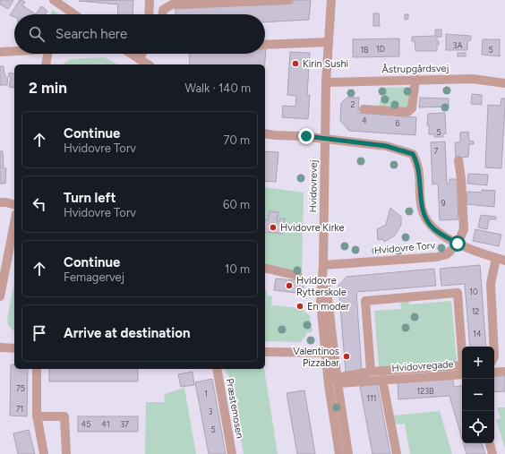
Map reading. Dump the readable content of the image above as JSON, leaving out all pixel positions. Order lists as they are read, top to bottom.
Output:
{
  "streets": {
    "street": [
      "Åstrupgårdsvej",
      "Hvidovrevej",
      "Hvidovre Torv",
      "Hvidovregade",
      "Præstemosen"
    ]
  },
  "crossings": [
    ["Åstrupgårdsvej", "Hvidovrevej"],
    ["Hvidovrevej", "Hvidovre Torv"],
    ["Hvidovrevej", "Hvidovregade"]
  ],
  "places": [
    "Kirin Sushi",
    "Hvidovre Kirke",
    "Hvidovre Rytterskole",
    "En moder",
    "Valentinos Pizzabar"
  ],
  "house_numbers": [
    "3A",
    "1D",
    "1B",
    "5",
    "2",
    "4",
    "6",
    "5",
    "7",
    "9",
    "10",
    "12",
    "14",
    "75",
    "123B",
    "1",
    "111",
    "71",
    "3",
    "45",
    "41",
    "37",
    "5"
  ],
  "page": {
    "search": "Search here",
    "heading": ["2 min", "Walk · 140 m"],
    "list": [
      ["Continue", "Hvidovre Torv", "70 m"],
      ["Turn left", "Hvidovre Torv", "60 m"],
      ["Continue", "Femagervej", "10 m"],
      "Arrive at destination"
    ],
    "map_buttons": ["+", "−"]
  }
}
